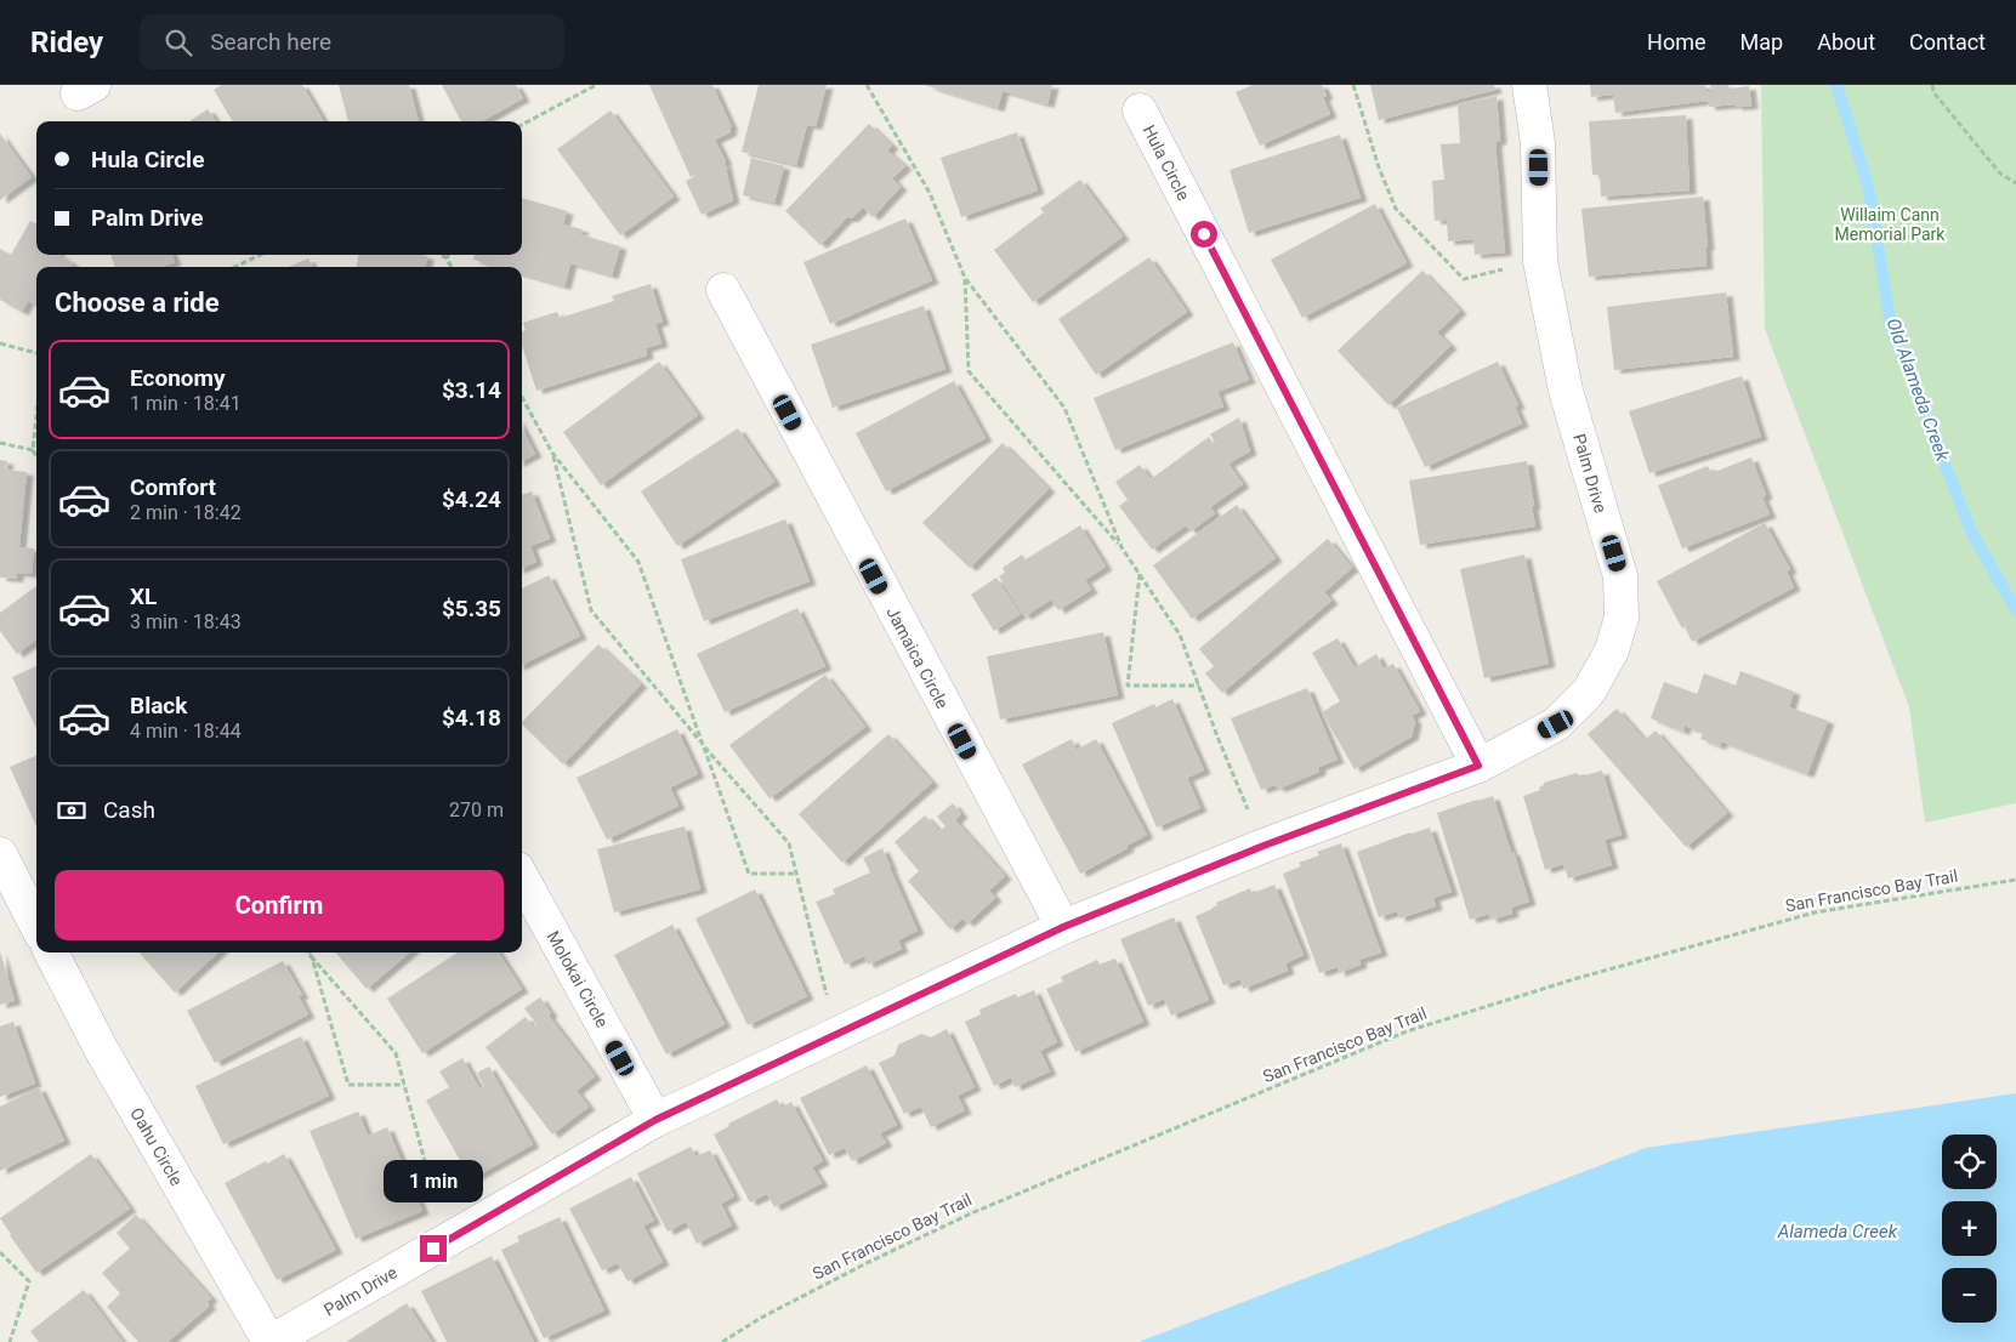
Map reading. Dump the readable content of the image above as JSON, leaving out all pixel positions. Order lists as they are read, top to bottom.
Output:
{
  "streets": {
    "street": [
      "Hula Circle",
      "Palm Drive",
      "Jamaica Circle",
      "Molokai Circle",
      "Oahu Circle"
    ],
    "path": ["San Francisco Bay Trail"]
  },
  "crossings": [
    ["Hula Circle", "Palm Drive"],
    ["Palm Drive", "Jamaica Circle"],
    ["Palm Drive", "Molokai Circle"],
    ["Palm Drive", "Oahu Circle"]
  ],
  "water": ["Old Alameda Creek", "Alameda Creek"],
  "parks": ["Willaim Cann Memorial Park"],
  "page": {
    "header": "Ridey",
    "search": "Search here",
    "nav": [
      "Home",
      "Map",
      "About",
      "Contact"
    ],
    "banner": ["Hula Circle", "Palm Drive"],
    "heading": "Choose a ride",
    "list": [
      {
        "name": "Economy",
        "note": "1 min · 18:41",
        "value": "$3.14"
      },
      {
        "name": "Comfort",
        "note": "2 min · 18:42",
        "value": "$4.24"
      },
      {
        "name": "XL",
        "note": "3 min · 18:43",
        "value": "$5.35"
      },
      {
        "name": "Black",
        "note": "4 min · 18:44",
        "value": "$4.18"
      }
    ],
    "pay": ["Cash", "270 m"],
    "buttons": "Confirm",
    "map_buttons": ["+", "−"],
    "bubble": "1 min"
  }
}
